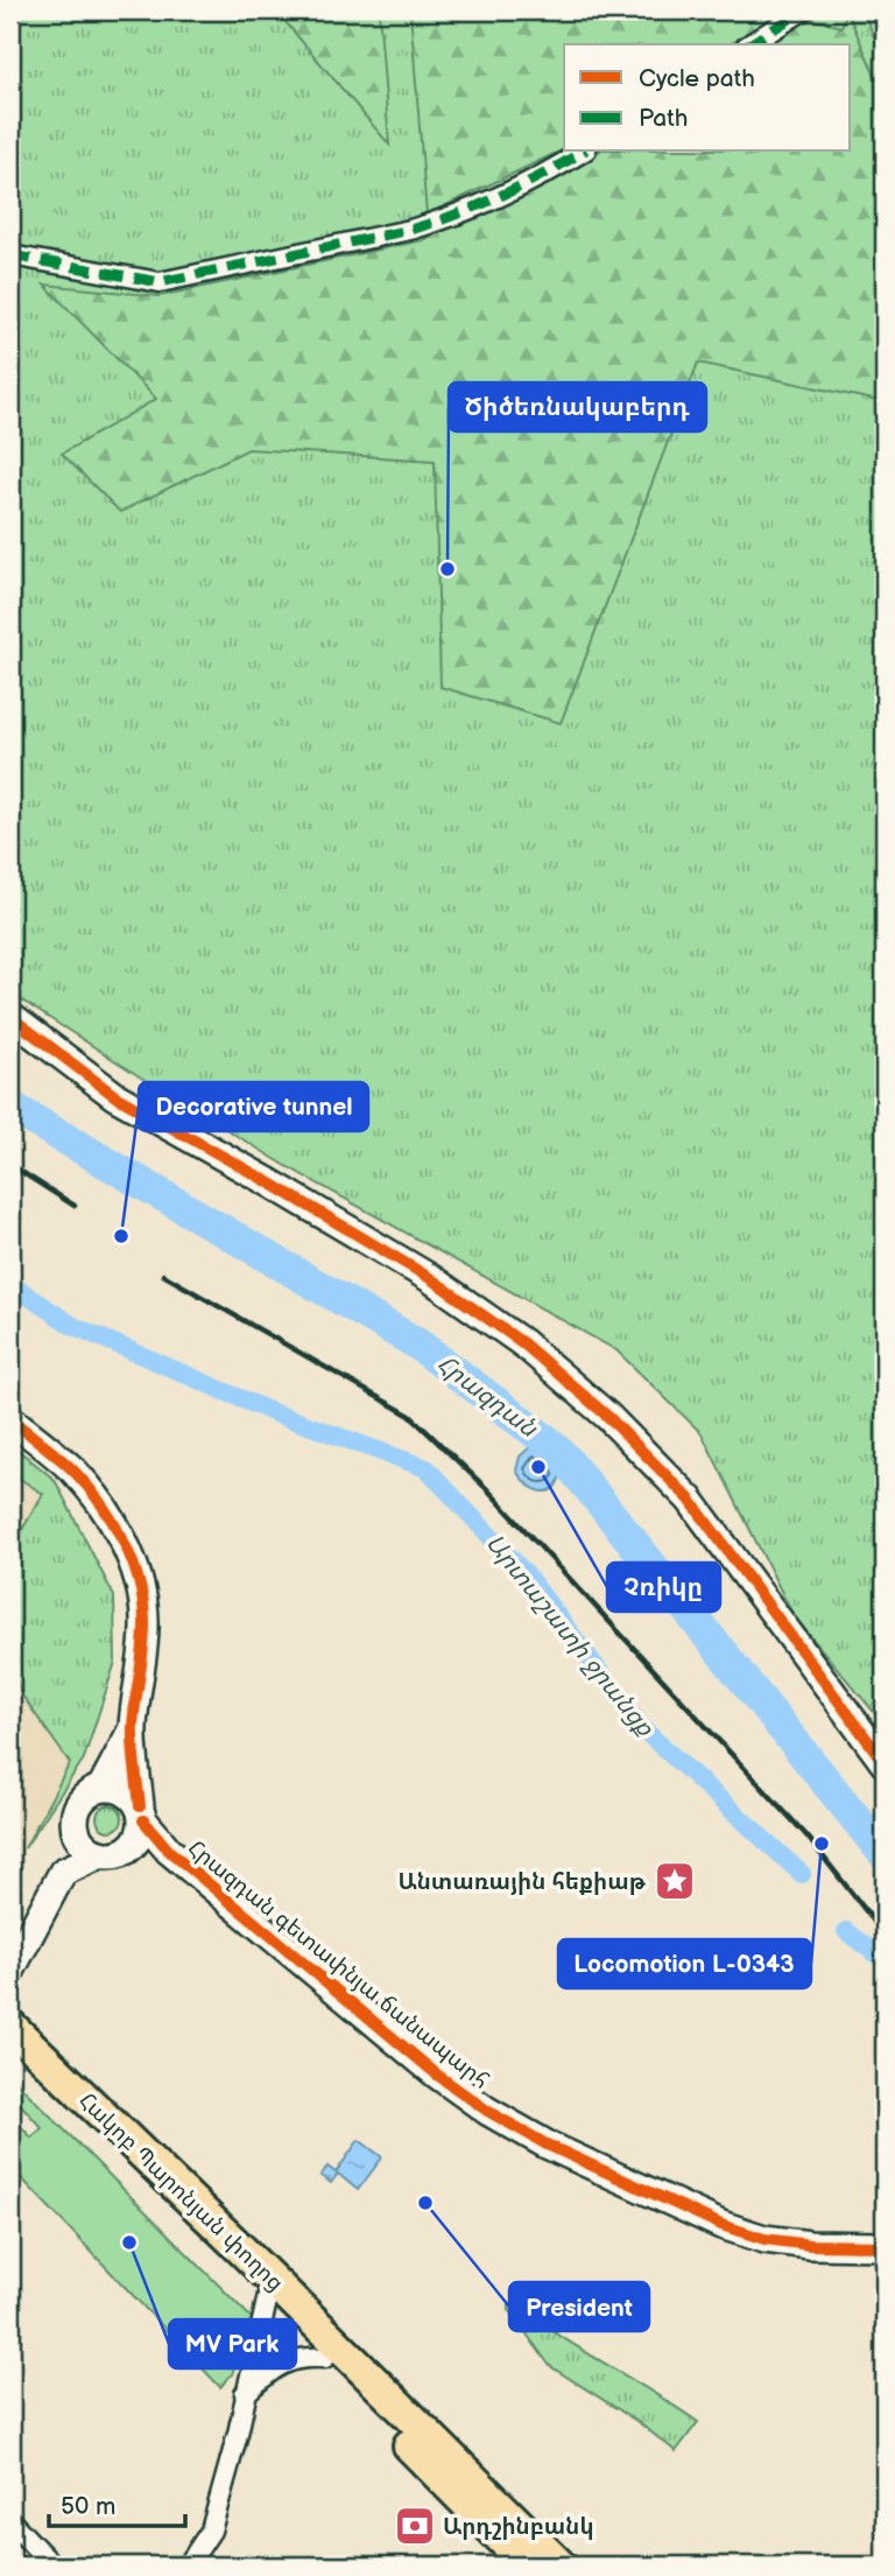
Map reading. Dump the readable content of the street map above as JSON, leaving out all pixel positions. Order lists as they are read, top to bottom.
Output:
{
  "streets": {
    "main road": ["Հակոբ Պարոնյան փողոց"],
    "street": ["Հրազդան գետափնյա ճանապարհ"]
  },
  "water": ["Հրազդան", "Արտաշատի ջրանցք"],
  "places": {
    "other": [
      "Ծիծեռնակաբերդ",
      "Decorative tunnel",
      "Չռիկը",
      "Locomotion L-0343",
      "President",
      "MV Park"
    ],
    "place": ["Անտառային հեքիաթ"],
    "bank": ["Արդշինբանկ"]
  },
  "legend": ["Cycle path", "Path"],
  "scale_bar": "50 m"
}
